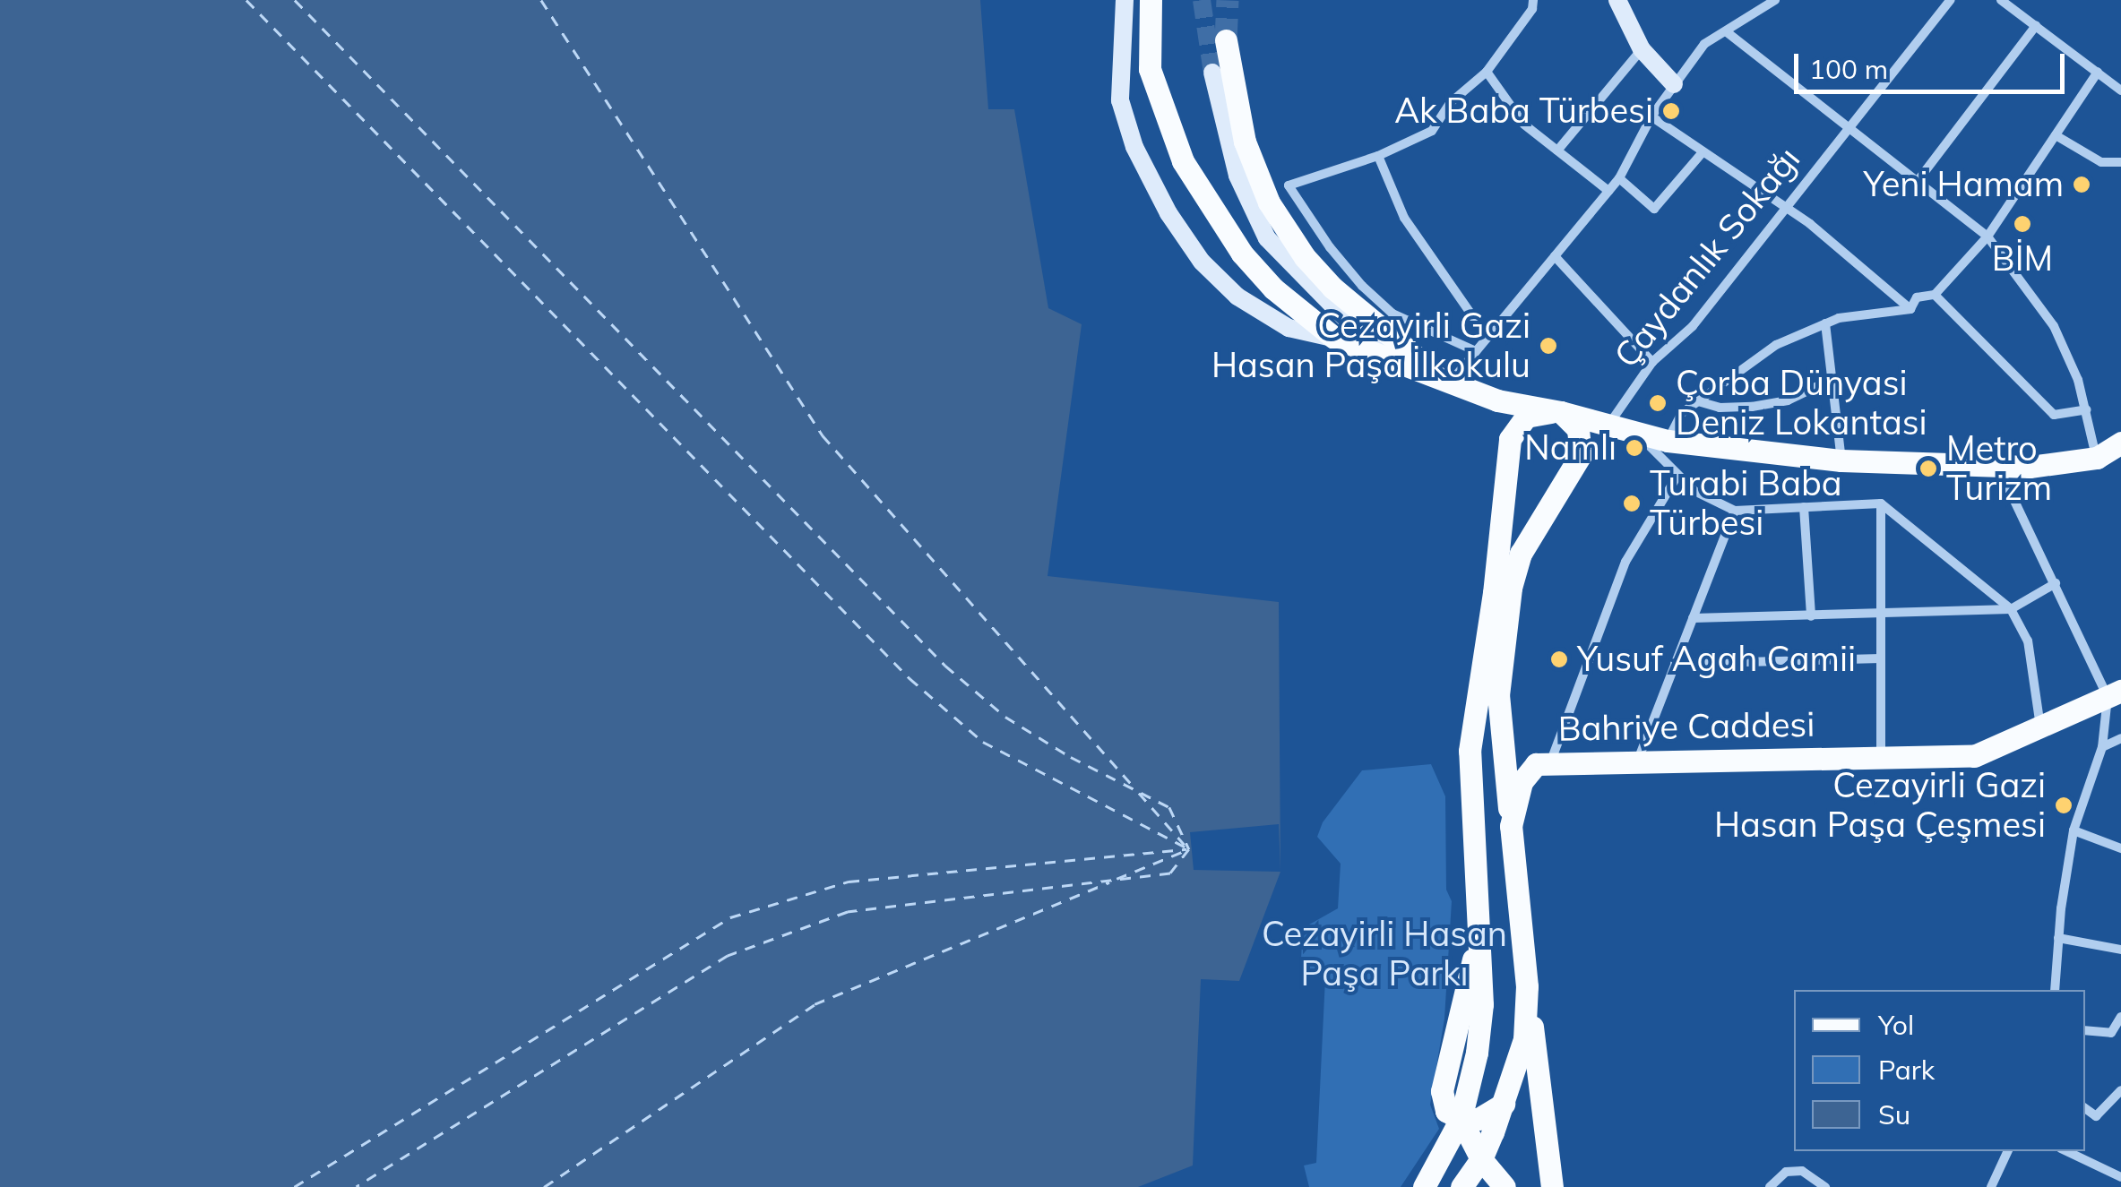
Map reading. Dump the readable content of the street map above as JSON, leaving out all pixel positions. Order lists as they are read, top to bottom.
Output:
{
  "streets": {
    "main road": ["Bahriye Caddesi"],
    "street": ["Çaydanlık Sokağı"]
  },
  "parks": ["Cezayirli Hasan Paşa Parkı"],
  "places": [
    "Ak Baba Türbesi",
    "Yeni Hamam",
    "BİM",
    "Cezayirli Gazi Hasan Paşa İlkokulu",
    "Çorba Dünyasi Deniz Lokantasi",
    "Namlı",
    "Metro Turizm",
    "Turabi Baba Türbesi",
    "Yusuf Agah Camii",
    "Cezayirli Gazi Hasan Paşa Çeşmesi"
  ],
  "legend": ["Yol", "Park", "Su"],
  "scale_bar": "100 m"
}
